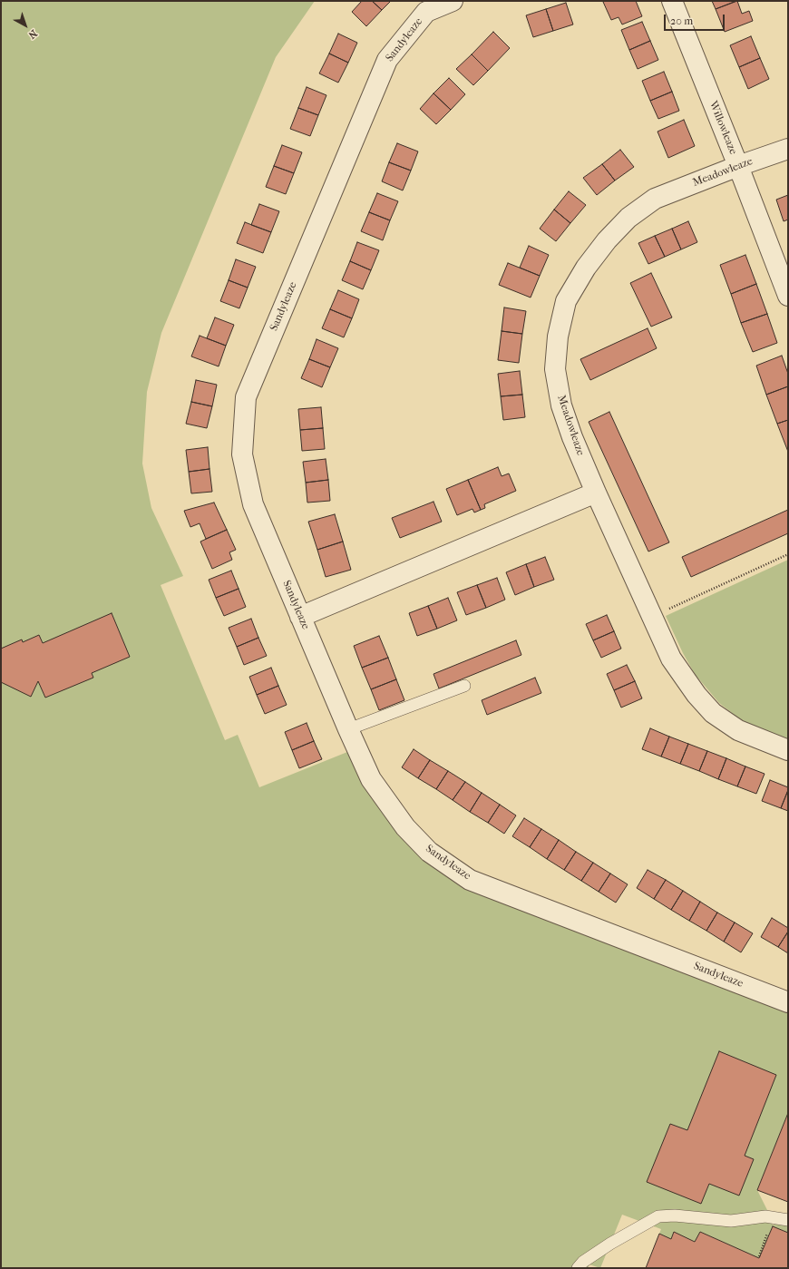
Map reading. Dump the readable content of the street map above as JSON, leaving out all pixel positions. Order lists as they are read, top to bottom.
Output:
{
  "streets": {
    "street": ["Sandyleaze", "Willowleaze", "Meadowleaze"]
  },
  "crossings": [
    ["Willowleaze", "Meadowleaze"]
  ],
  "scale_bar": "20 m",
  "north": "bottom right"
}
